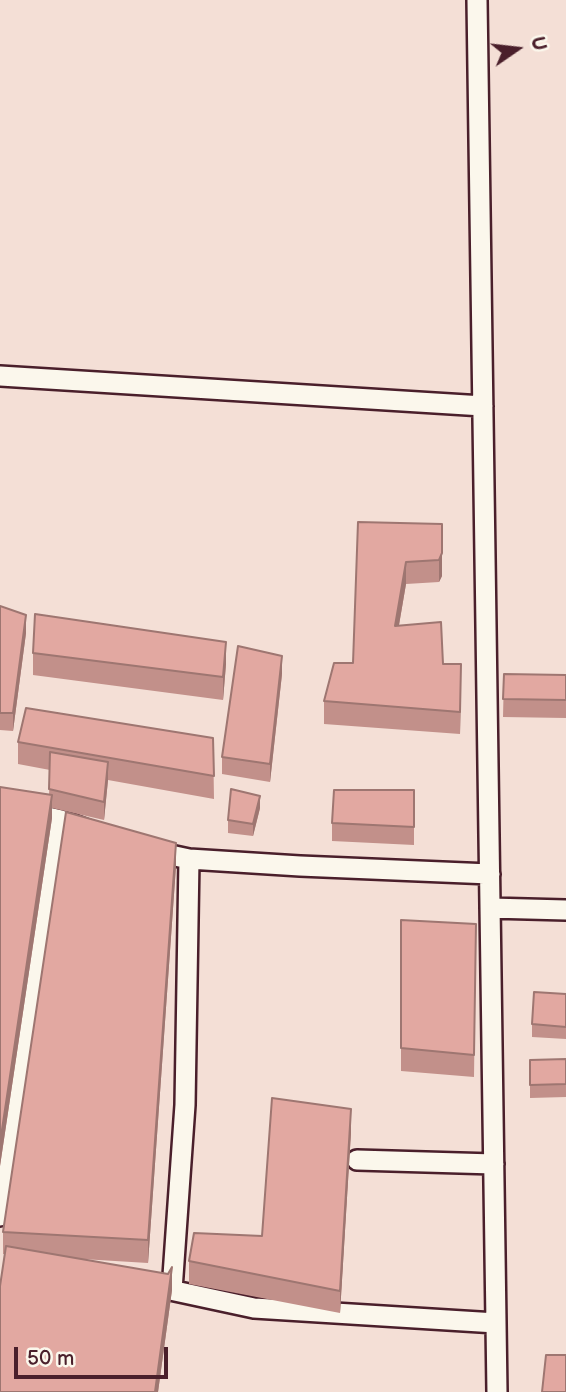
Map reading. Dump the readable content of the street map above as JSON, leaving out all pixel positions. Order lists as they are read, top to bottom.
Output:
{
  "scale_bar": "50 m",
  "north": "right"
}
